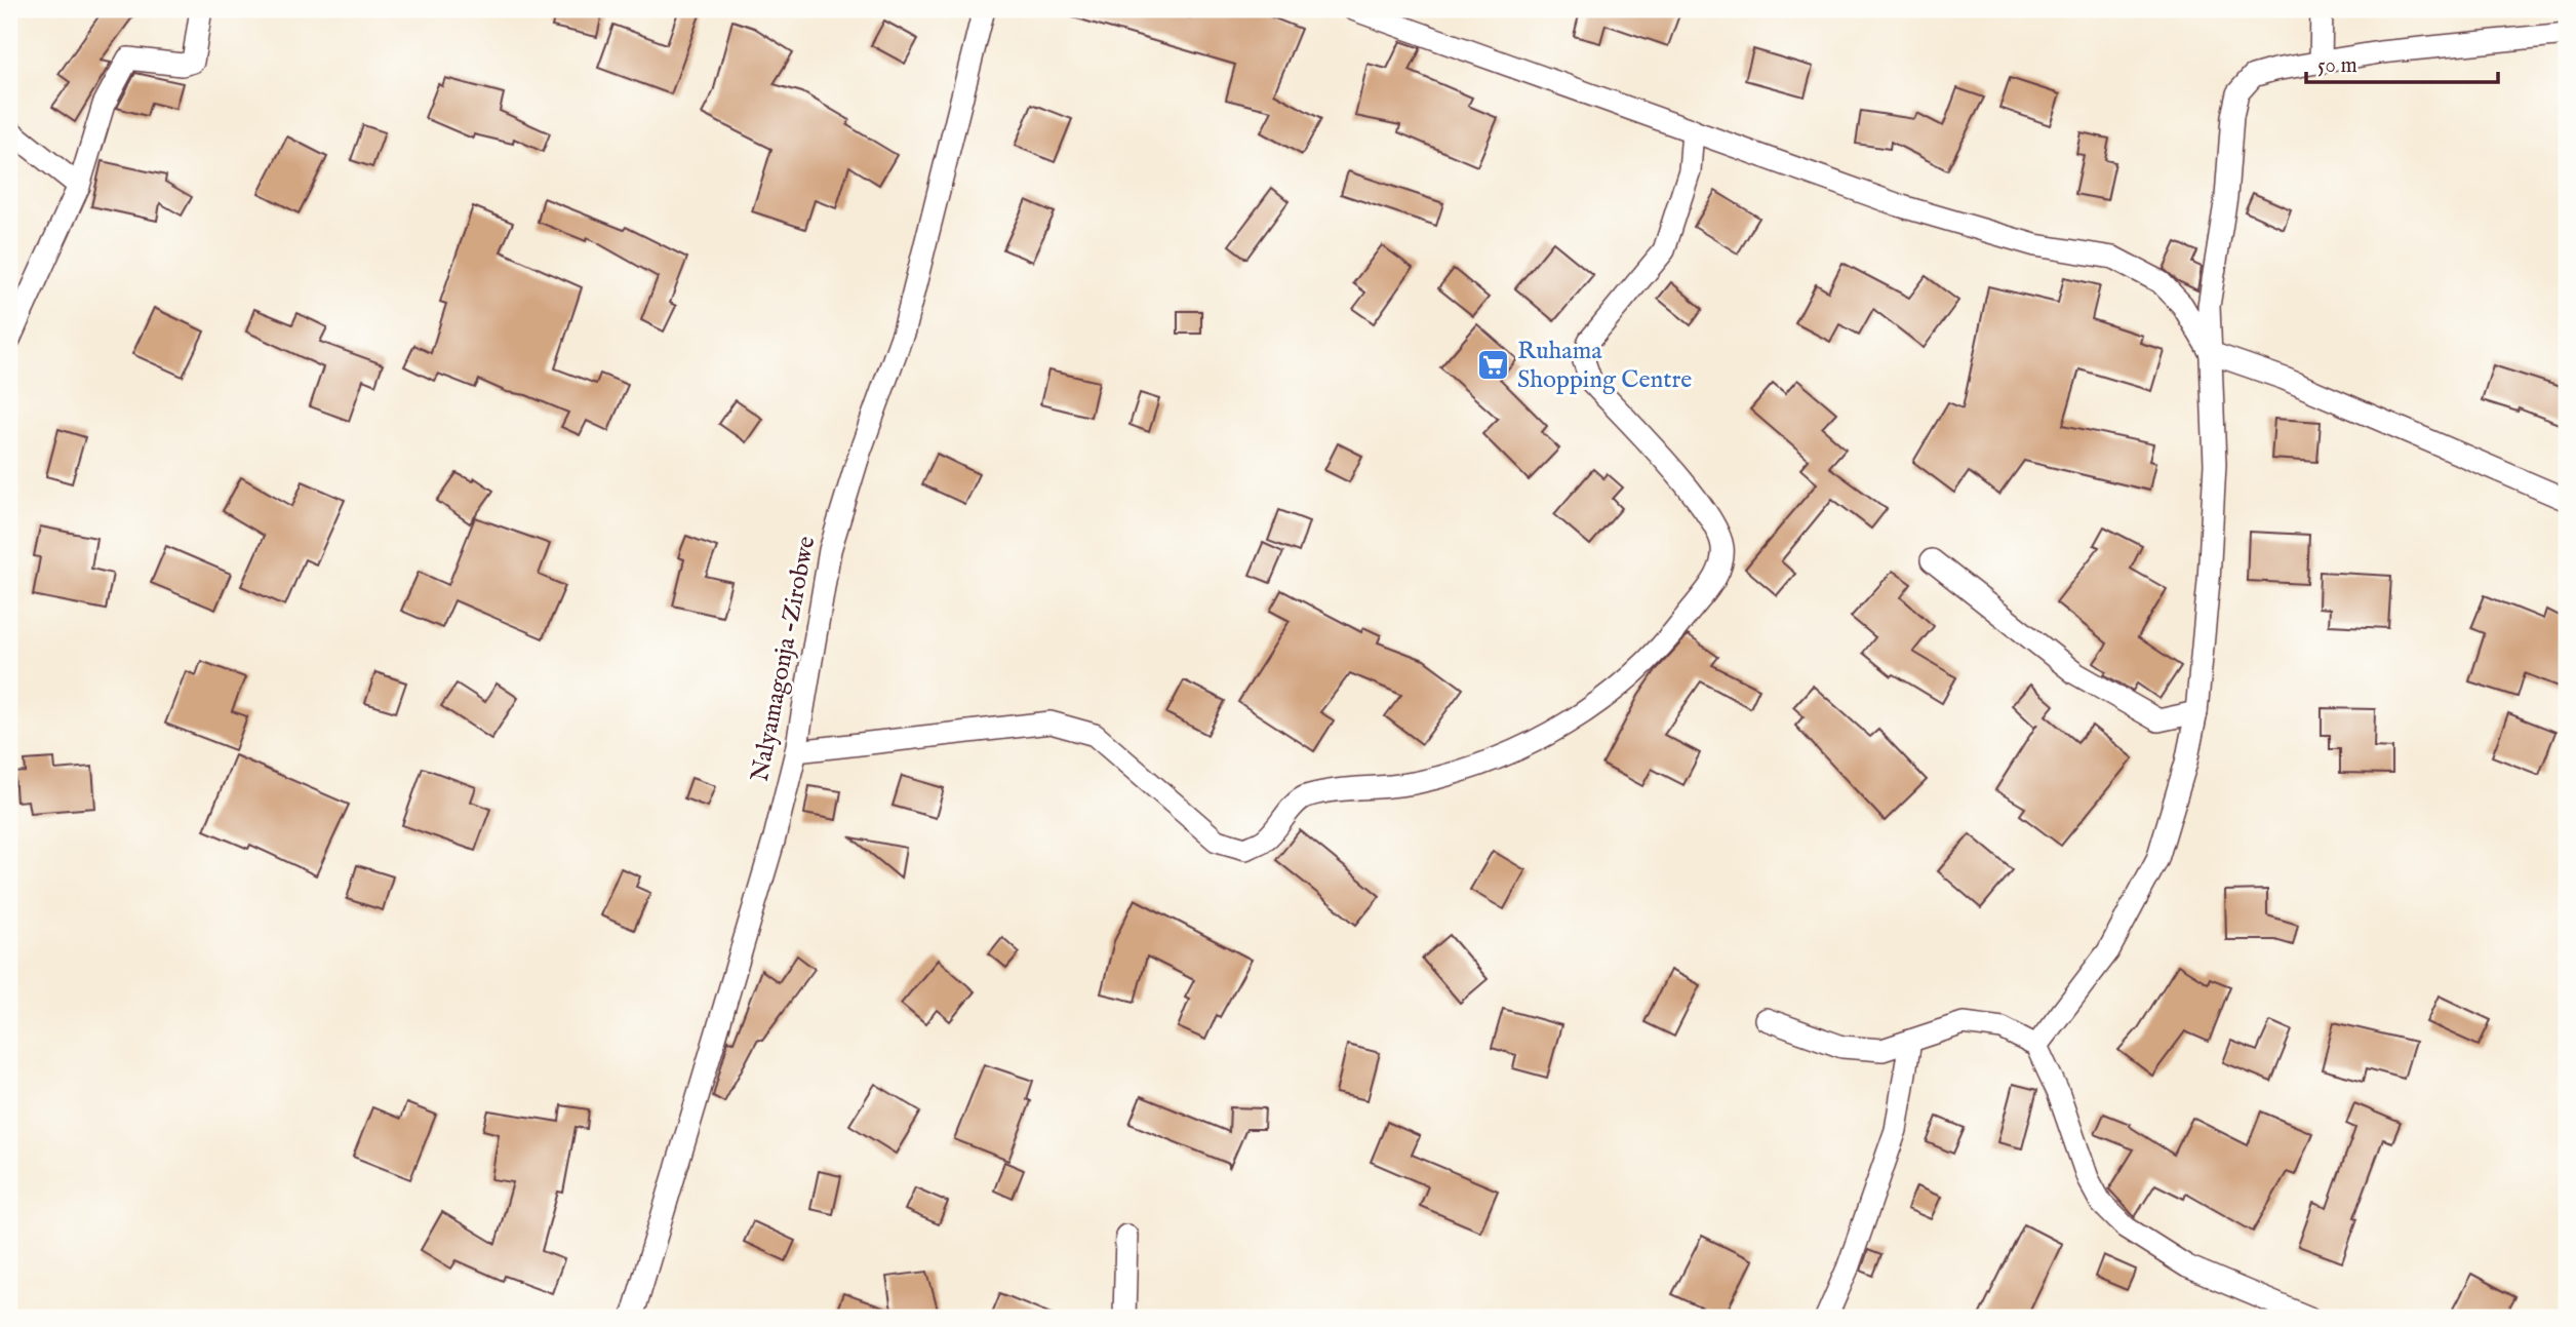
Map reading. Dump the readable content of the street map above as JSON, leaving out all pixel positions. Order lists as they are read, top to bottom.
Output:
{
  "streets": {
    "street": ["Nalyamagonja -Zirobwe"]
  },
  "places": {
    "supermarket": ["Ruhama Shopping Centre"]
  },
  "scale_bar": "50 m"
}
